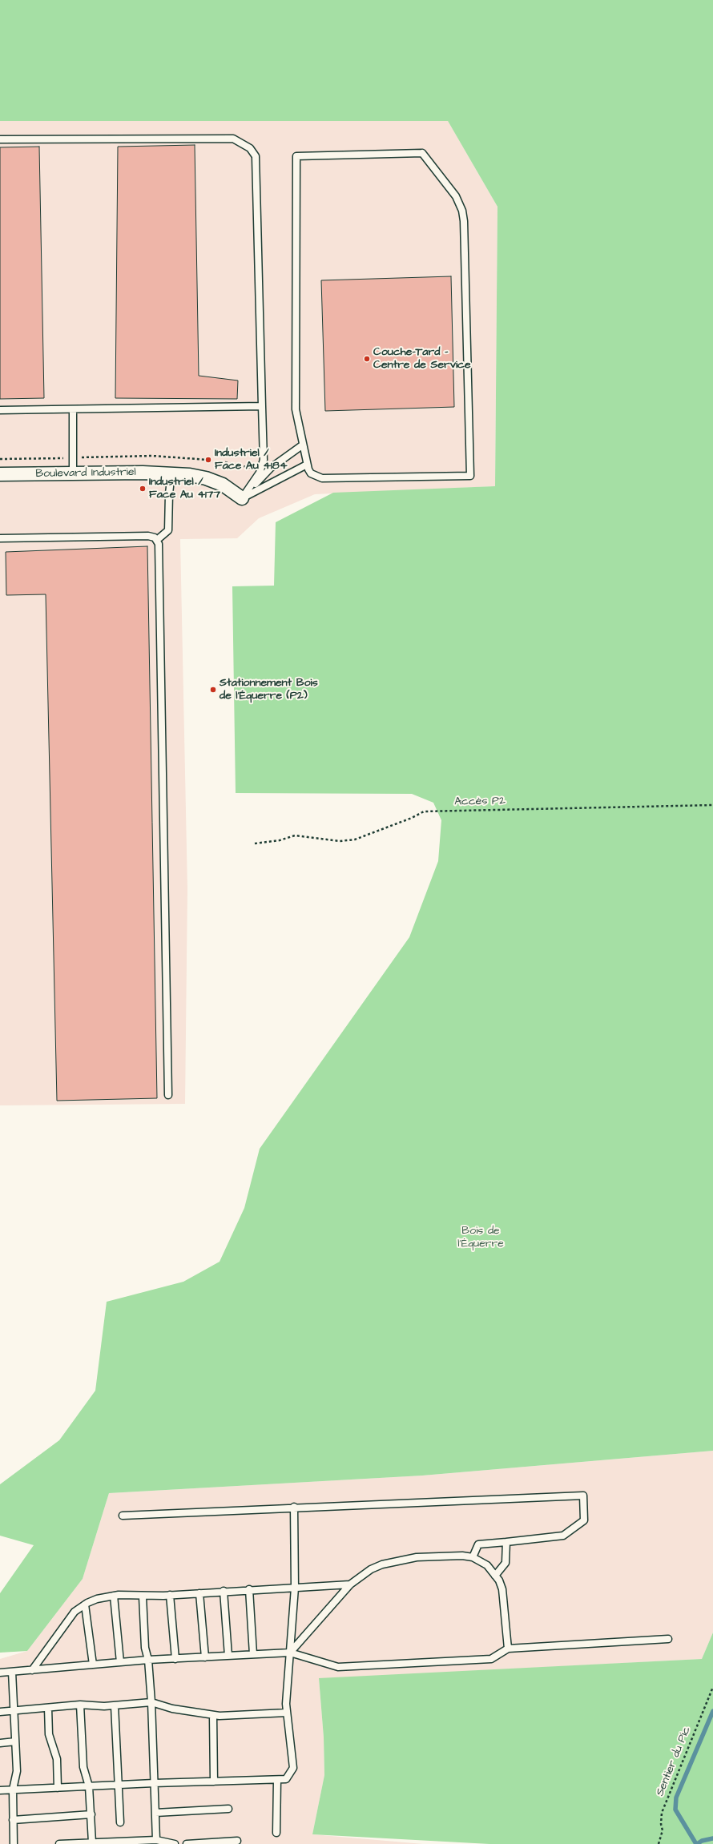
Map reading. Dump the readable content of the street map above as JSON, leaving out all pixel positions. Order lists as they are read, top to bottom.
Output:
{
  "streets": {
    "street": ["Boulevard Industriel"],
    "path": ["Accès P2", "Sentier du Pic"]
  },
  "parks": ["Bois de l'Équerre"],
  "places": [
    "Couche-Tard - Centre de Service",
    "Industriel / Face Au 4184",
    "Industriel / Face Au 4177",
    "Stationnement Bois de l'Équerre (P2)"
  ]
}
